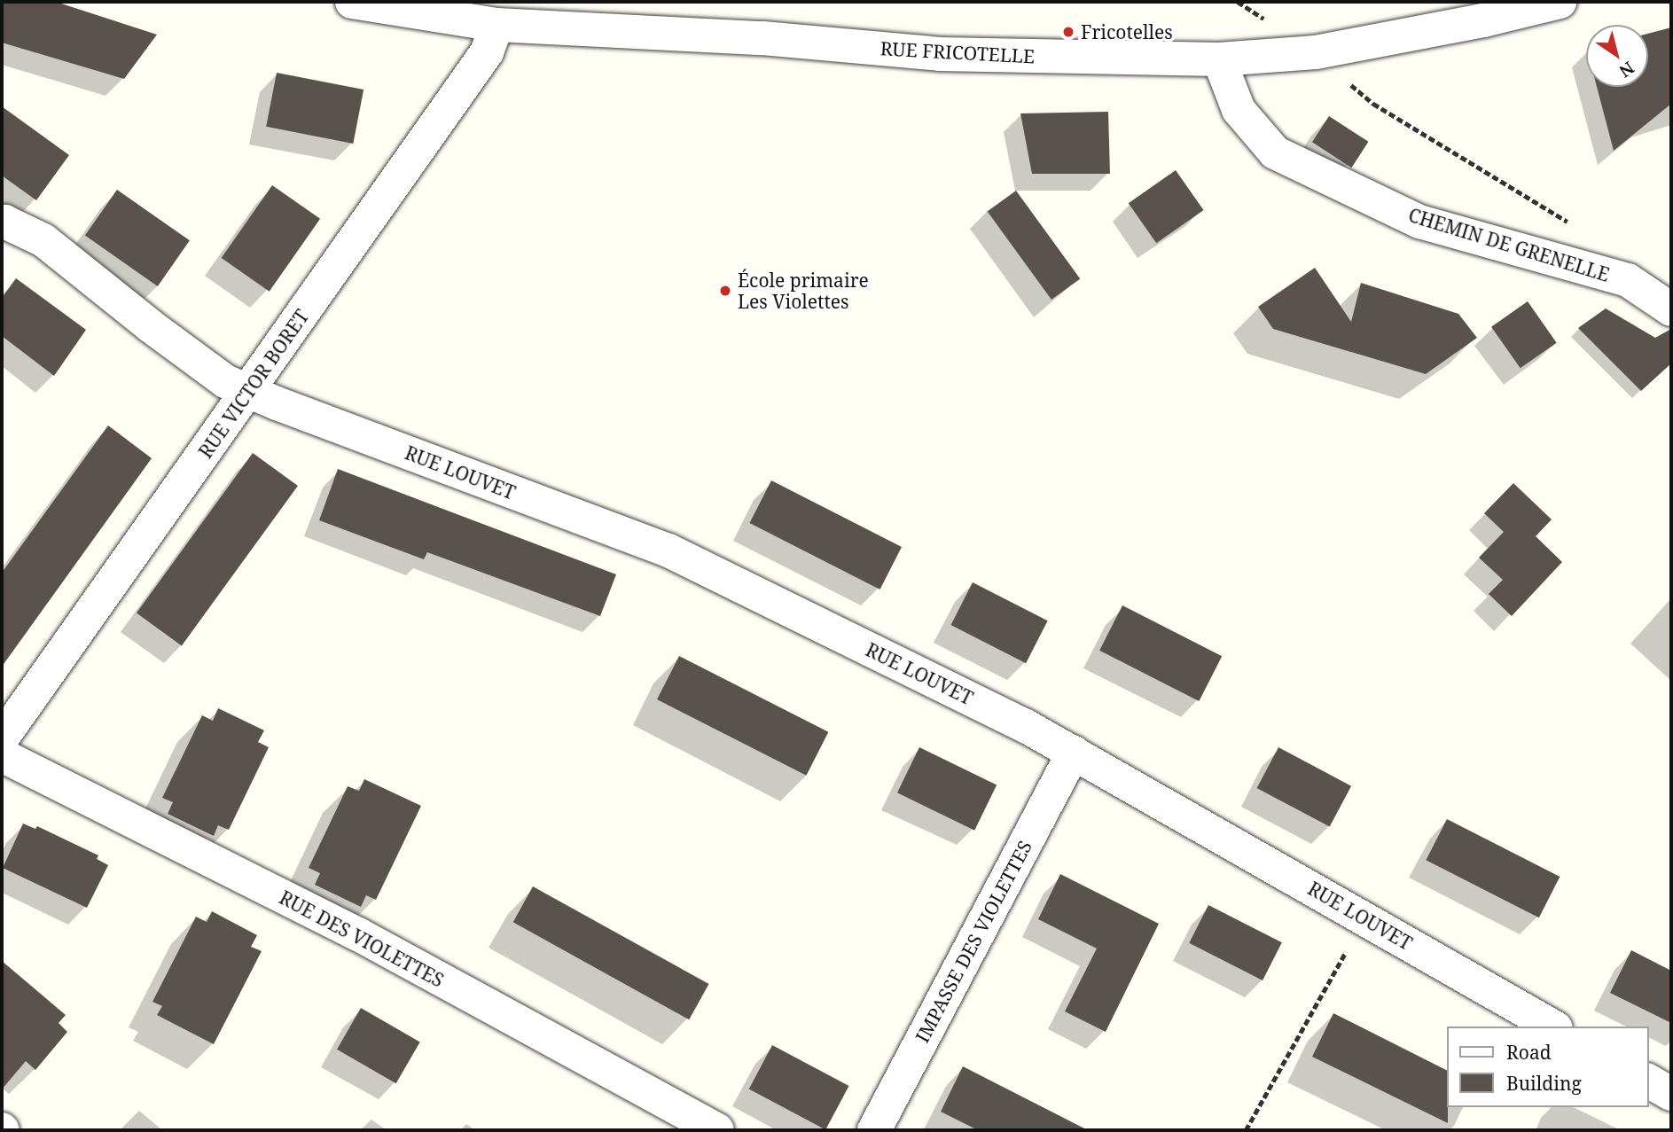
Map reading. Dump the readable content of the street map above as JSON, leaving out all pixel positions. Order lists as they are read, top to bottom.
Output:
{
  "streets": {
    "street": [
      "RUE FRICOTELLE",
      "CHEMIN DE GRENELLE",
      "RUE VICTOR BORET",
      "RUE LOUVET",
      "RUE DES VIOLETTES",
      "IMPASSE DES VIOLETTES"
    ]
  },
  "crossings": [
    ["RUE FRICOTELLE", "CHEMIN DE GRENELLE"],
    ["RUE FRICOTELLE", "RUE VICTOR BORET"],
    ["RUE VICTOR BORET", "RUE LOUVET"],
    ["RUE LOUVET", "IMPASSE DES VIOLETTES"]
  ],
  "places": ["Fricotelles", "École primaire Les Violettes"],
  "legend": ["Road", "Building"],
  "north": "bottom right"
}
